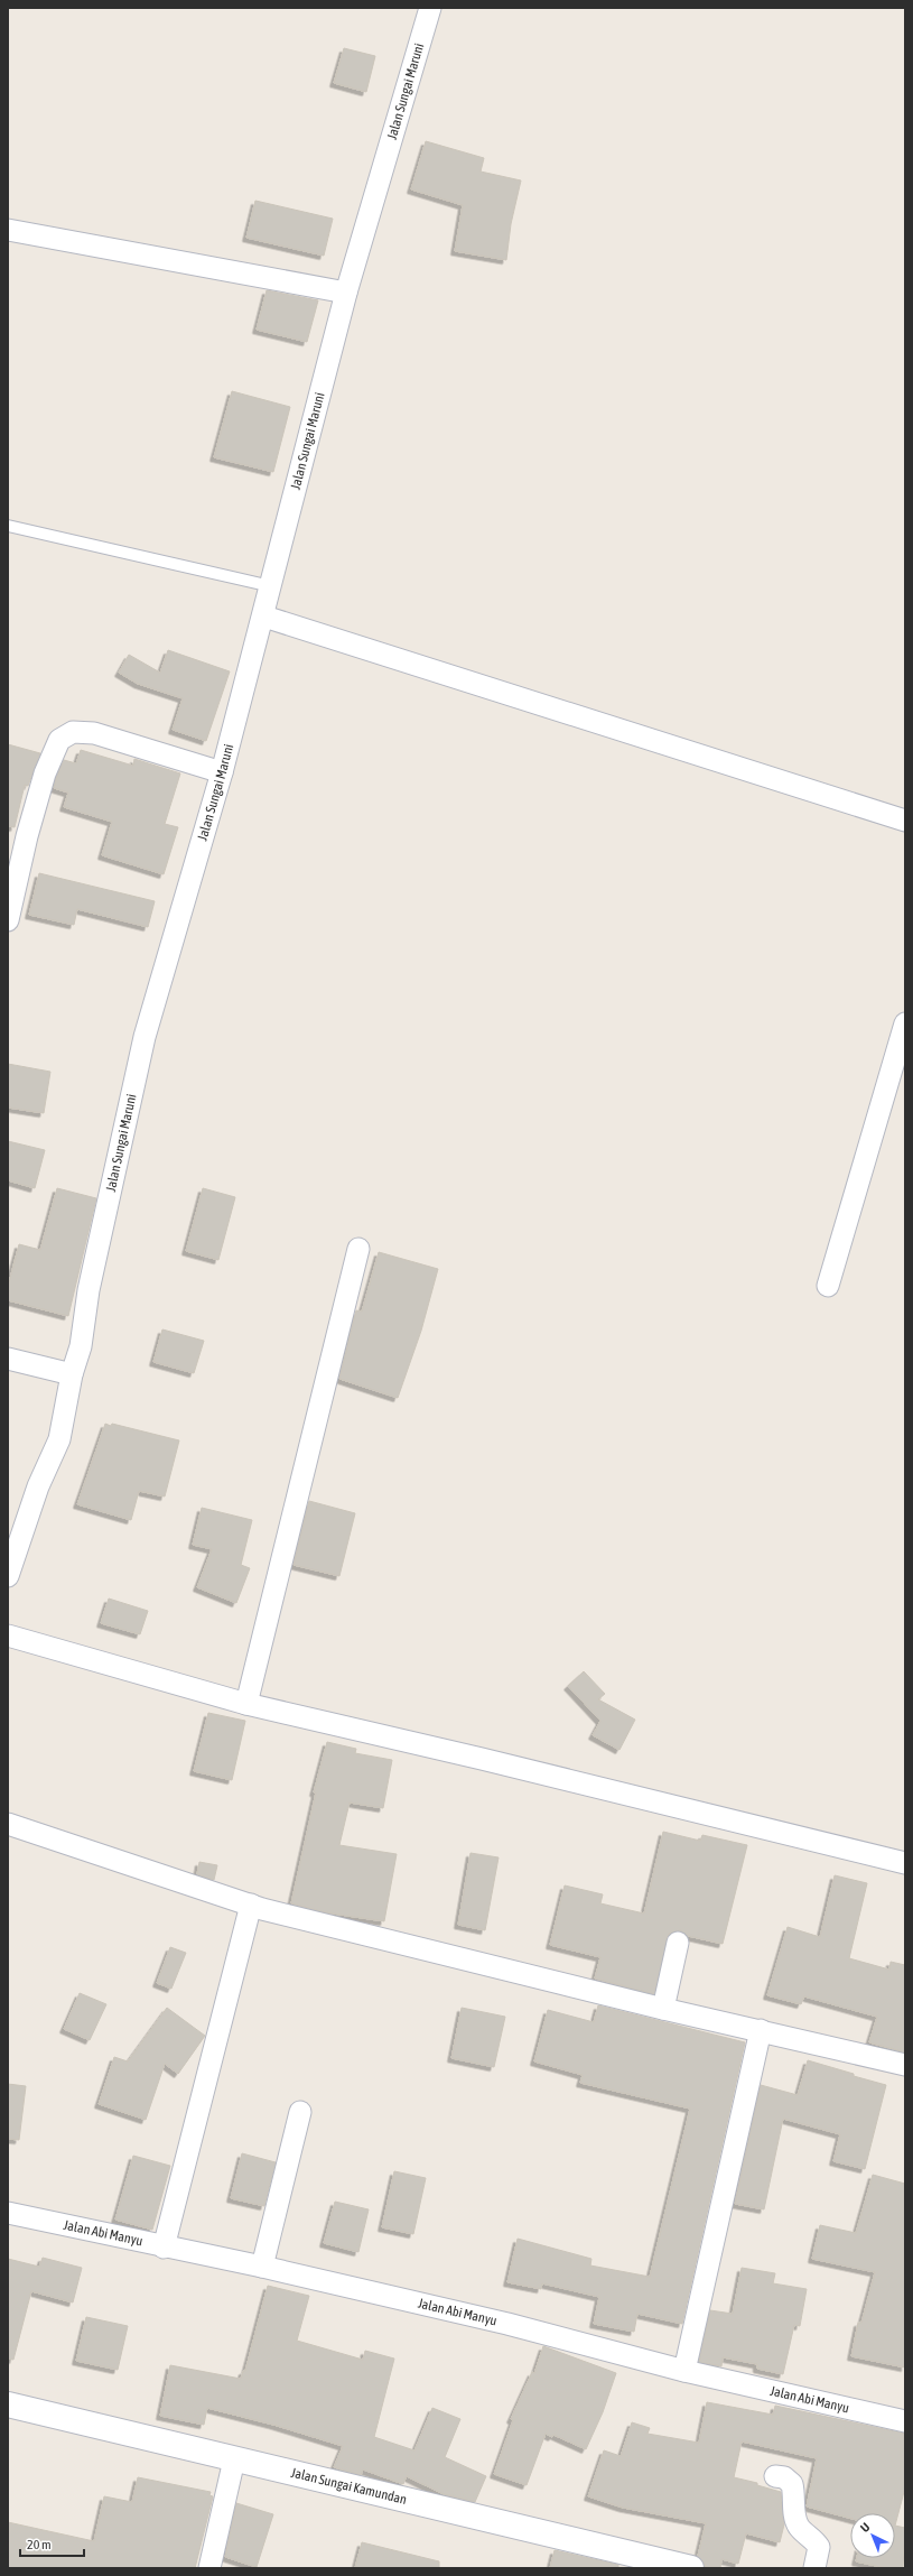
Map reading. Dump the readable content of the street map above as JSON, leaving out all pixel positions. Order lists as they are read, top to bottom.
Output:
{
  "streets": {
    "main road": ["Jalan Sungai Kamundan"],
    "street": ["Jalan Sungai Maruni", "Jalan Abi Manyu"]
  },
  "scale_bar": "20 m",
  "north": "top left"
}
